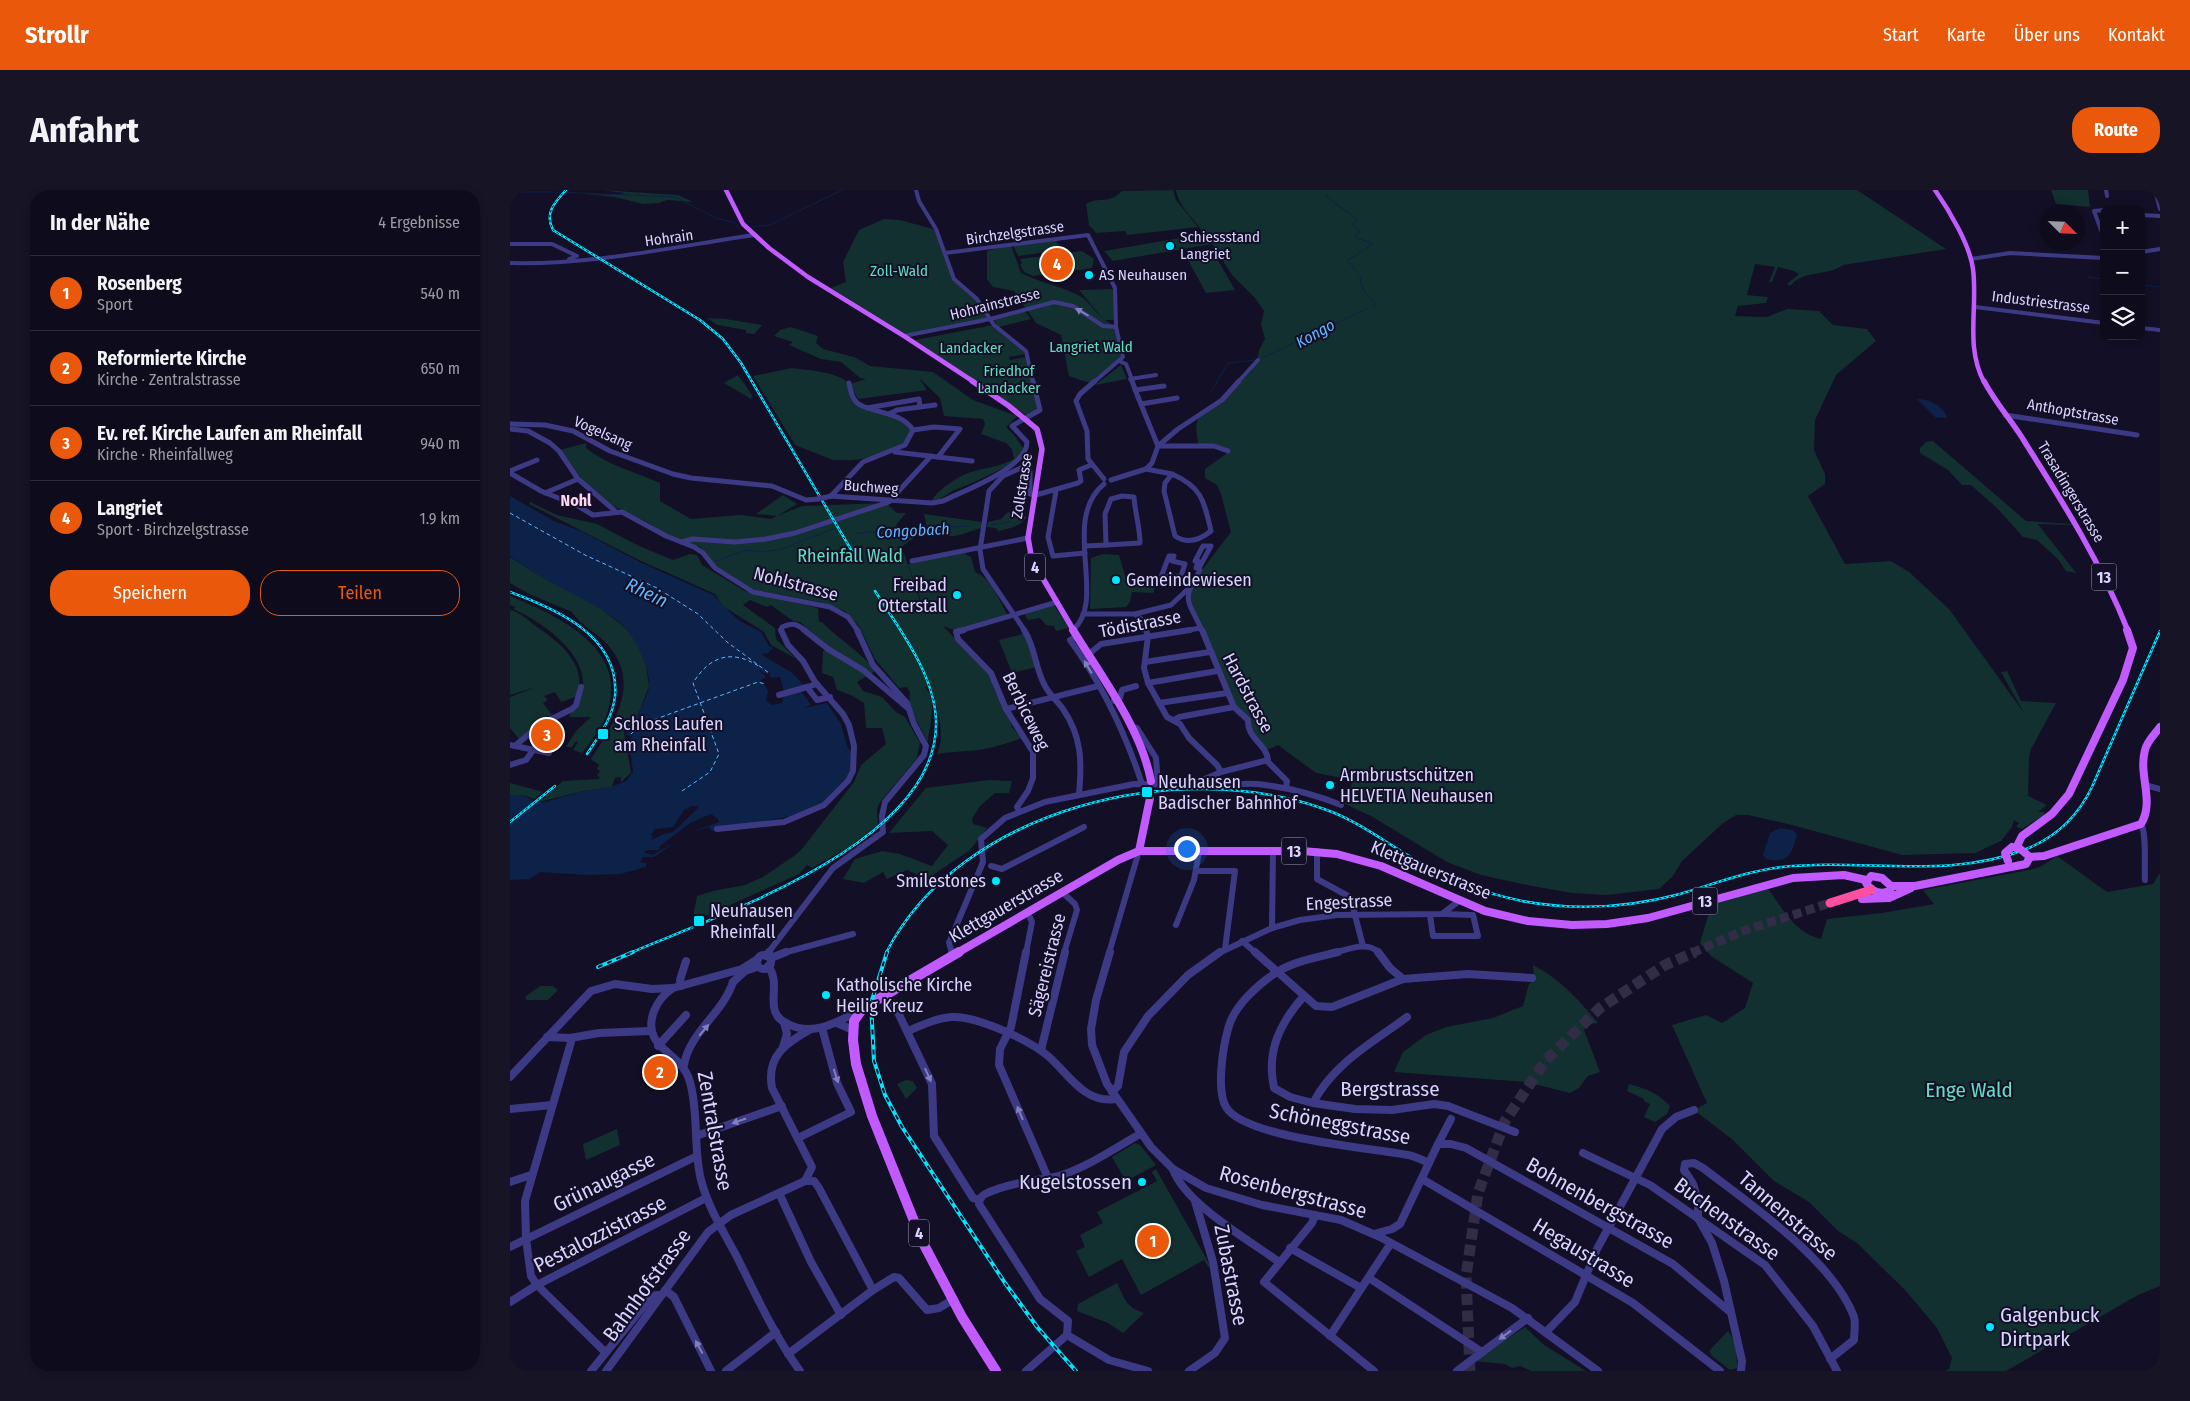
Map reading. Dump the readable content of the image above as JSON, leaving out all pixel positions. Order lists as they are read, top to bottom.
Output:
{
  "streets": {
    "main road": [
      "Zollstrasse",
      "Trasadingerstrasse",
      "4",
      "13",
      "Klettgauerstrasse"
    ],
    "street": [
      "Birchzelgstrasse",
      "Hohrain",
      "Industriestrasse",
      "Hohrainstrasse",
      "Anthoptstrasse",
      "Vogelsang",
      "Buchweg",
      "Nohlstrasse",
      "Tödistrasse",
      "Hardstrasse",
      "Berbiceweg",
      "Engestrasse",
      "Sägereistrasse",
      "Bergstrasse",
      "Schöneggstrasse",
      "Zentralstrasse",
      "Grünaugasse",
      "Rosenbergstrasse",
      "Bohnenbergstrasse",
      "Tannenstrasse",
      "Buchenstrasse",
      "Pestalozzistrasse",
      "Hegaustrasse",
      "Zubastrasse",
      "Bahnhofstrasse"
    ]
  },
  "crossings": [
    ["Birchzelgstrasse", "Hohrainstrasse"],
    ["Hohrain", "Zollstrasse"],
    ["Industriestrasse", "Trasadingerstrasse"],
    ["Hohrainstrasse", "Zollstrasse"],
    ["Anthoptstrasse", "Trasadingerstrasse"],
    ["Vogelsang", "Buchweg"],
    ["Zollstrasse", "Buchweg"],
    ["Zollstrasse", "Tödistrasse"],
    ["Zollstrasse", "Hardstrasse"],
    ["Trasadingerstrasse", "13"],
    ["4", "Klettgauerstrasse"],
    ["13", "Klettgauerstrasse"],
    ["Tödistrasse", "Hardstrasse"],
    ["Hardstrasse", "Berbiceweg"],
    ["Hardstrasse", "Klettgauerstrasse"],
    ["Klettgauerstrasse", "Sägereistrasse"],
    ["Klettgauerstrasse", "Rosenbergstrasse"],
    ["Engestrasse", "Rosenbergstrasse"],
    ["Zentralstrasse", "Grünaugasse"],
    ["Zentralstrasse", "Pestalozzistrasse"],
    ["Zentralstrasse", "Bahnhofstrasse"],
    ["Rosenbergstrasse", "Zubastrasse"],
    ["Tannenstrasse", "Buchenstrasse"]
  ],
  "one_way": ["Hohrainstrasse"],
  "districts": ["Nohl"],
  "water": ["Kongo", "Congobach", "Rhein"],
  "parks": [
    "Zoll-Wald",
    "Langriet Wald",
    "Landacker",
    "Friedhof Landacker",
    "Rheinfall Wald",
    "Enge Wald"
  ],
  "places": {
    "other": [
      "Schiessstand Langriet",
      "AS Neuhausen",
      "Gemeindewiesen",
      "Freibad Otterstall",
      "Armbrustschützen HELVETIA Neuhausen",
      "Smilestones",
      "Katholische Kirche Heilig Kreuz",
      "Kugelstossen",
      "Galgenbuck Dirtpark"
    ],
    "transit": ["Schloss Laufen am Rheinfall", "Neuhausen Badischer Bahnhof", "Neuhausen Rheinfall"]
  },
  "north": "bottom right",
  "page": {
    "header": "Strollr",
    "nav": [
      "Start",
      "Karte",
      "Über uns",
      "Kontakt"
    ],
    "buttons": [
      "Route",
      ["Speichern", "Teilen"]
    ],
    "title": "Anfahrt",
    "heading": ["In der Nähe", "4 Ergebnisse"],
    "map_buttons": ["+", "−"],
    "pins": [
      "4",
      "3",
      "2",
      "1"
    ],
    "list": [
      {
        "mark": "1",
        "name": "Rosenberg",
        "note": "Sport",
        "value": "540 m"
      },
      {
        "mark": "2",
        "name": "Reformierte Kirche",
        "note": "Kirche · Zentralstrasse",
        "value": "650 m"
      },
      {
        "mark": "3",
        "name": "Ev. ref. Kirche Laufen am Rheinfall",
        "note": "Kirche · Rheinfallweg",
        "value": "940 m"
      },
      {
        "mark": "4",
        "name": "Langriet",
        "note": "Sport · Birchzelgstrasse",
        "value": "1.9 km"
      }
    ]
  }
}
